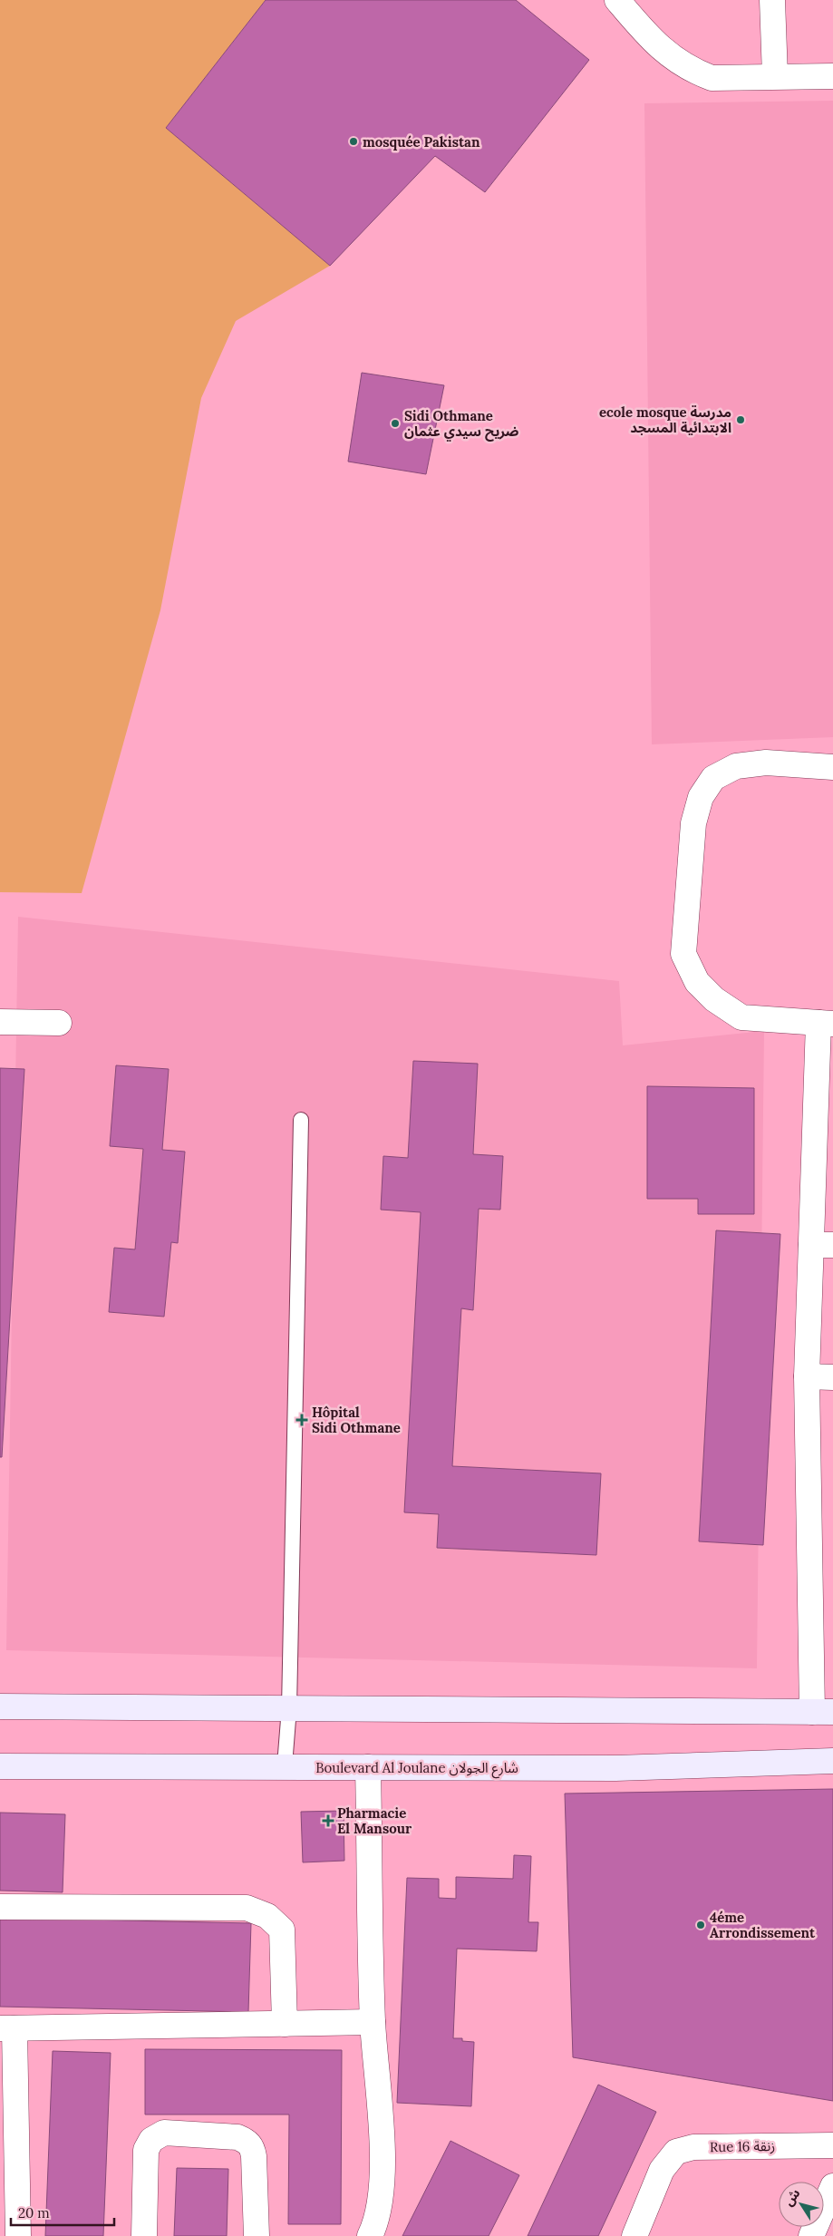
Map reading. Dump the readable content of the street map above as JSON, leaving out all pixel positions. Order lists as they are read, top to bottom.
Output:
{
  "streets": {
    "main road": ["Boulevard Al Joulane شارع الجولان"],
    "street": ["Rue 16 زنقة"]
  },
  "places": {
    "other": [
      "mosquée Pakistan",
      "ecole mosque مدرسة الابتدائية المسجد",
      "Sidi Othmane ضريح سيدي عثمان",
      "4éme Arrondissement"
    ],
    "health": ["Hôpital Sidi Othmane", "Pharmacie El Mansour"]
  },
  "scale_bar": "20 m",
  "north": "top left"
}
